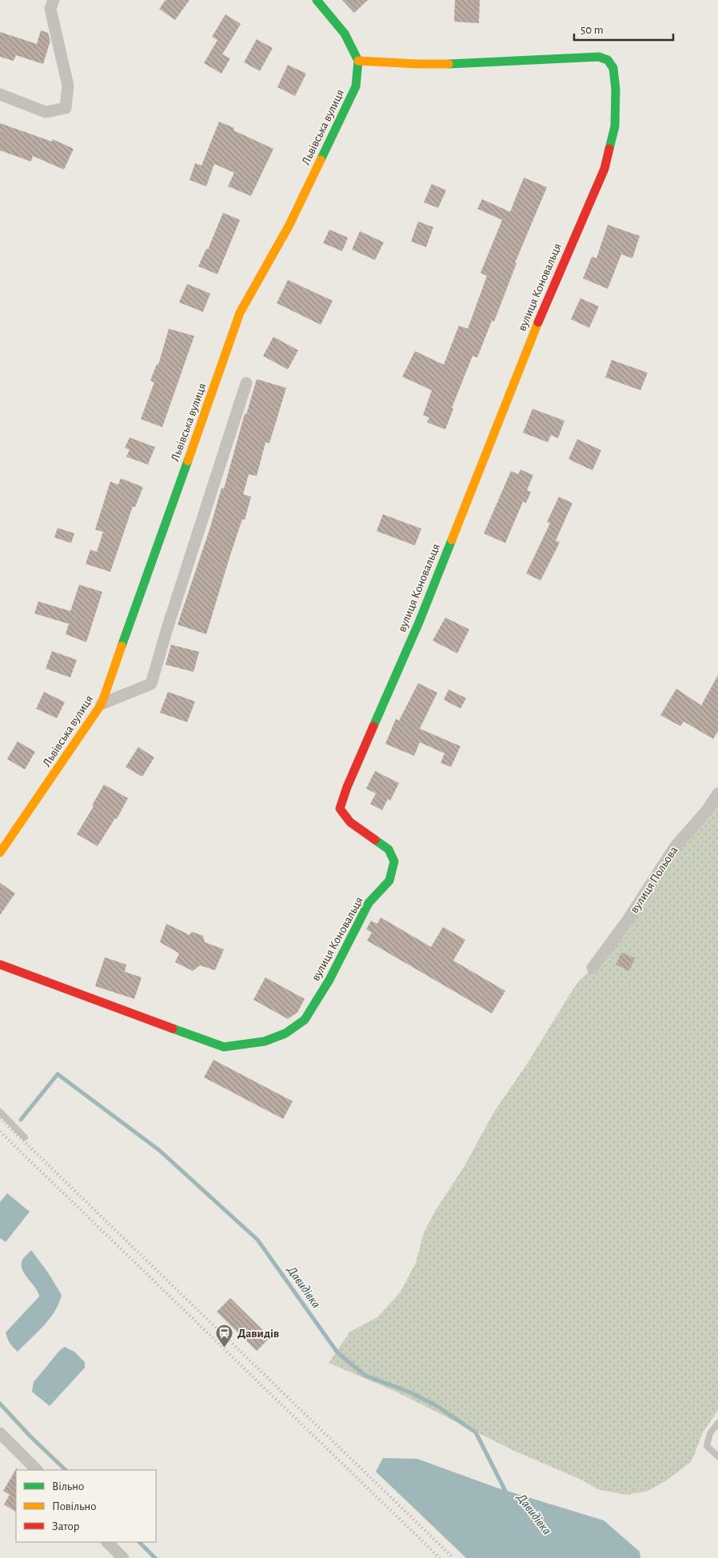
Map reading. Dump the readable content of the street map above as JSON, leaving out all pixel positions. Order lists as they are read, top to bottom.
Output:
{
  "streets": {
    "street": ["Львівська вулиця", "вулиця Коновальця", "вулиця Польова"]
  },
  "crossings": [
    ["Львівська вулиця", "вулиця Коновальця"]
  ],
  "water": ["Давидівка"],
  "places": {
    "station": ["Давидів"]
  },
  "legend": ["Вільно", "Повільно", "Затор"],
  "scale_bar": "50 m"
}
